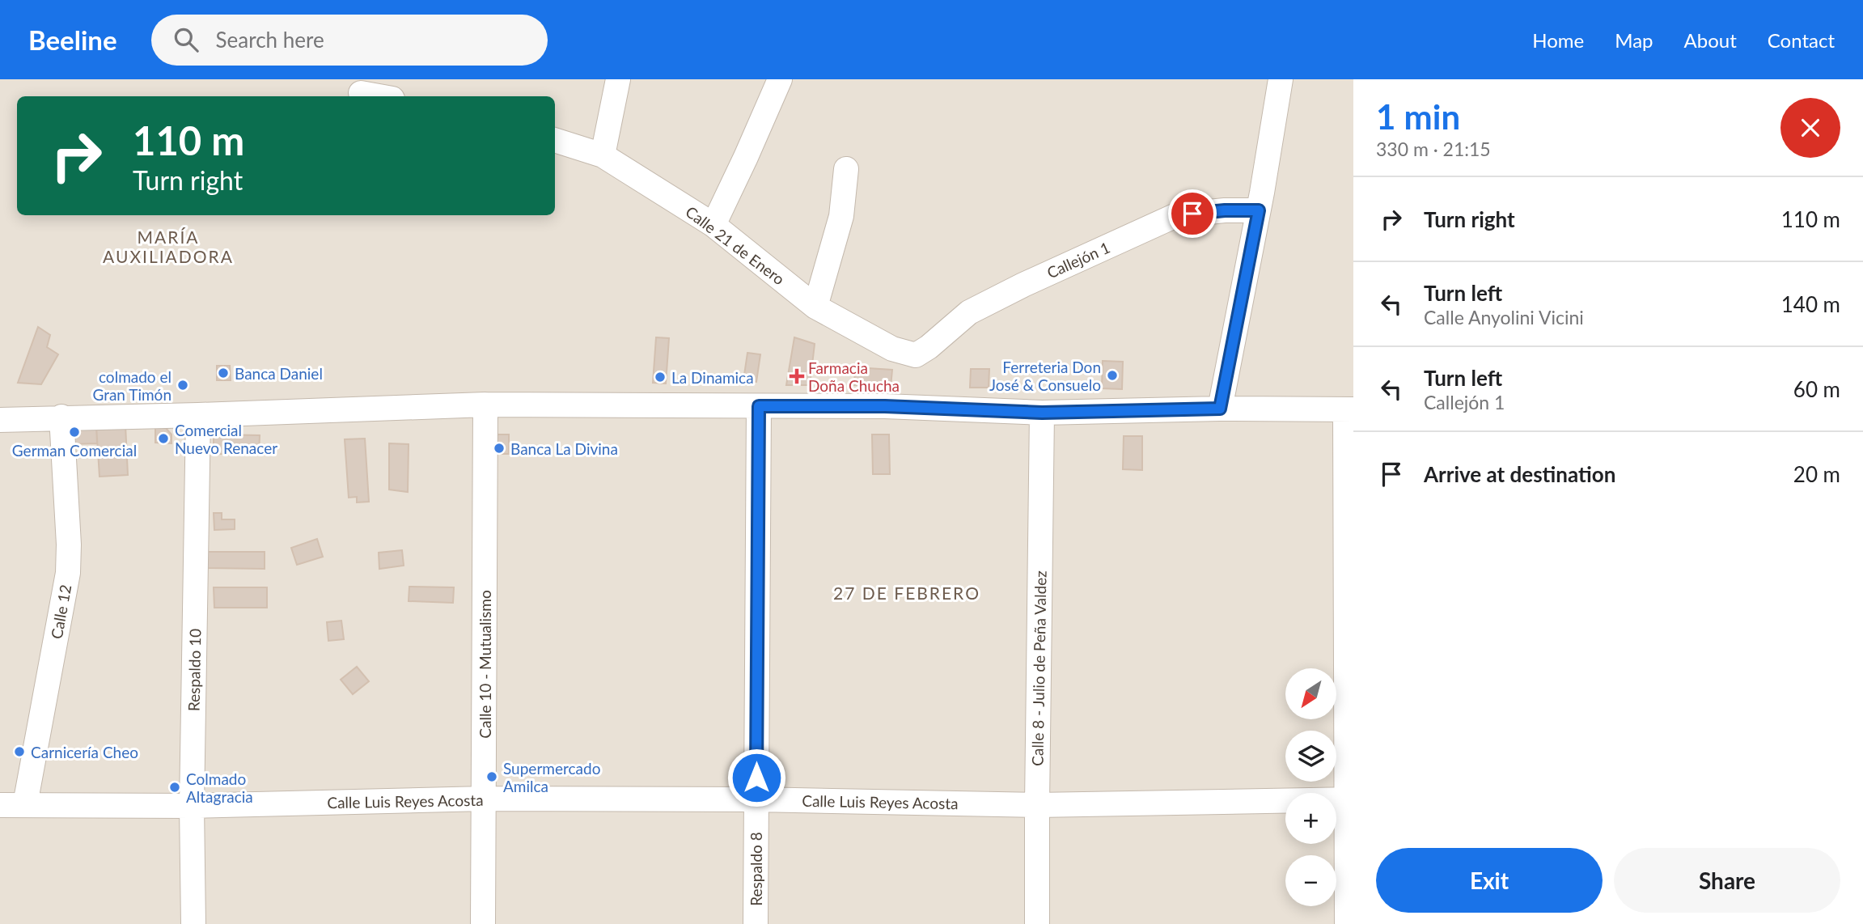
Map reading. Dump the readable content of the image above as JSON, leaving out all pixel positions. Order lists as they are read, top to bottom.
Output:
{
  "streets": {
    "street": [
      "Calle 21 de Enero",
      "Callejón 1",
      "Calle 12",
      "Calle 10 - Mutualismo",
      "Calle 8 - Julio de Peña Valdez",
      "Respaldo 10",
      "Calle Luis Reyes Acosta",
      "Respaldo 8"
    ]
  },
  "crossings": [
    ["Calle 21 de Enero", "Callejón 1"],
    ["Calle 12", "Calle Luis Reyes Acosta"],
    ["Calle 10 - Mutualismo", "Calle Luis Reyes Acosta"],
    ["Calle 8 - Julio de Peña Valdez", "Calle Luis Reyes Acosta"],
    ["Respaldo 10", "Calle Luis Reyes Acosta"],
    ["Calle Luis Reyes Acosta", "Respaldo 8"]
  ],
  "districts": ["MARÍA AUXILIADORA", "27 DE FEBRERO"],
  "places": {
    "other": [
      "Banca Daniel",
      "Ferreteria Don José & Consuelo",
      "La Dinamica",
      "colmado el Gran Timón",
      "German Comercial",
      "Comercial Nuevo Renacer",
      "Banca La Divina",
      "Carnicería Cheo",
      "Supermercado Amilca",
      "Colmado Altagracia"
    ],
    "health": ["Farmacia Doña Chucha"]
  },
  "north": "bottom left",
  "page": {
    "header": "Beeline",
    "search": "Search here",
    "nav": [
      "Home",
      "Map",
      "About",
      "Contact"
    ],
    "heading": ["1 min", "330 m · 21:15"],
    "turn": ["110 m", "Turn right"],
    "list": [
      {
        "name": "Turn right",
        "value": "110 m"
      },
      {
        "name": "Turn left",
        "note": "Calle Anyolini Vicini",
        "value": "140 m"
      },
      {
        "name": "Turn left",
        "note": "Callejón 1",
        "value": "60 m"
      },
      {
        "name": "Arrive at destination",
        "value": "20 m"
      }
    ],
    "map_buttons": ["+", "−"],
    "buttons": ["Exit", "Share"]
  }
}
